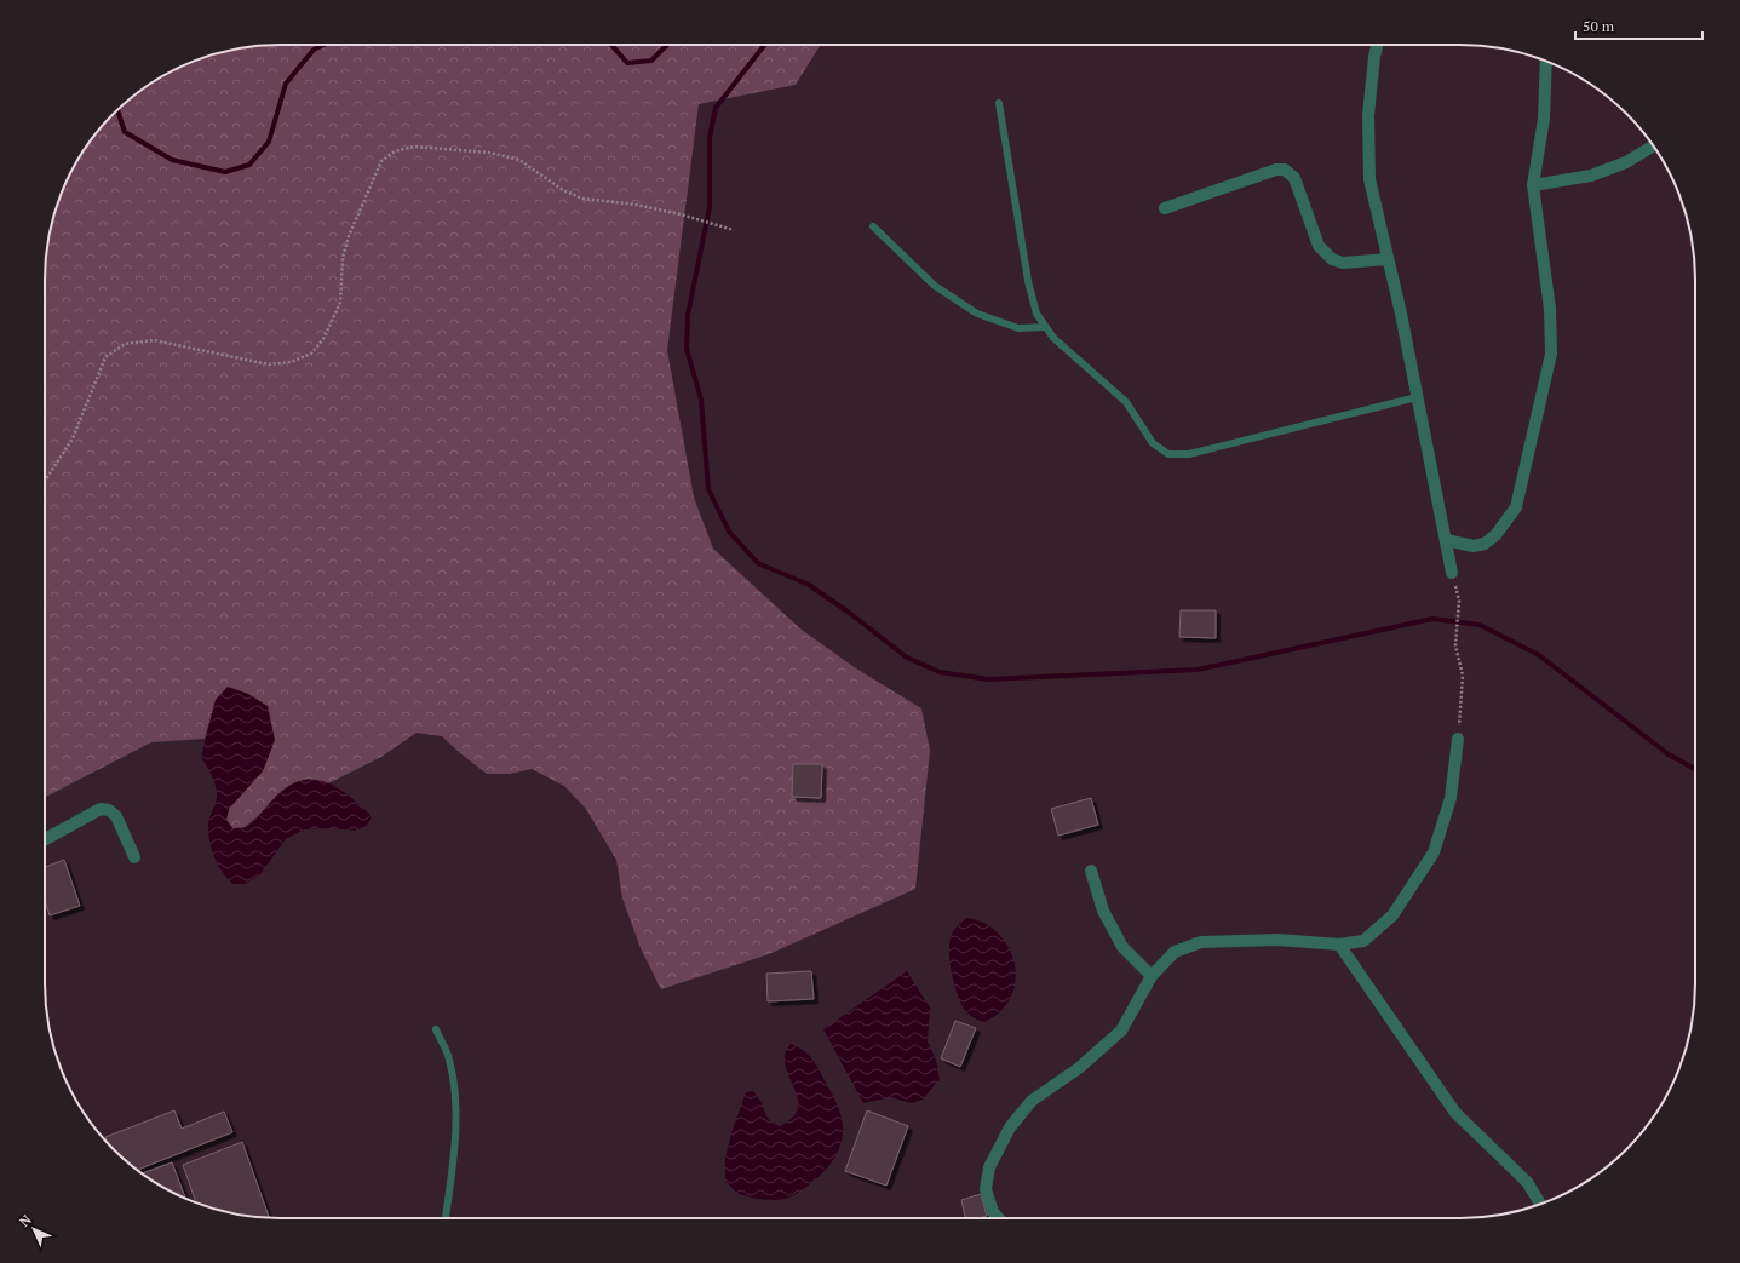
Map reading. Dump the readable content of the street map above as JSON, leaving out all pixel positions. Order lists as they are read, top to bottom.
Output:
{
  "scale_bar": "50 m",
  "north": "top left"
}
